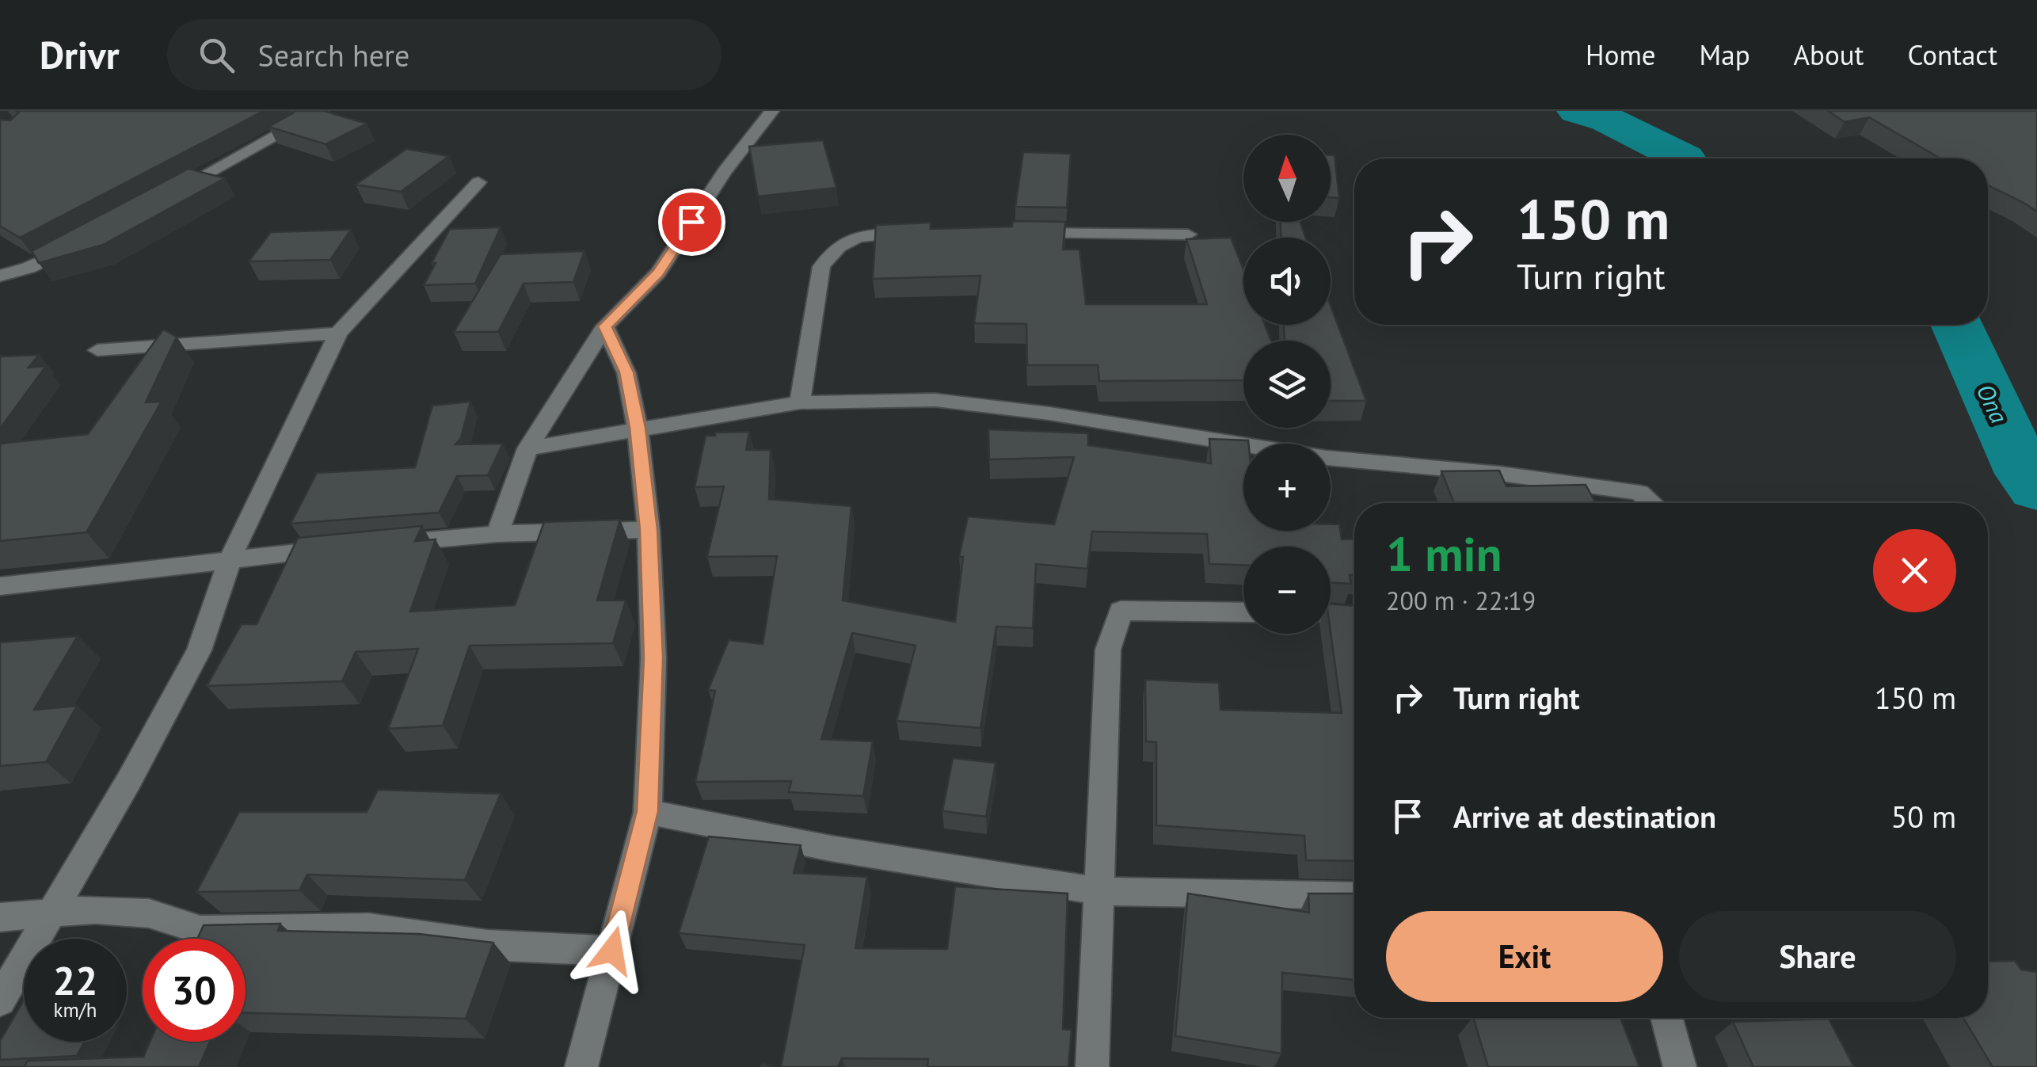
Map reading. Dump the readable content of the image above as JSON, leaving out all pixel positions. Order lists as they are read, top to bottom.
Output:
{
  "water": ["Ona"],
  "north": "top",
  "page": {
    "header": "Drivr",
    "search": "Search here",
    "nav": [
      "Home",
      "Map",
      "About",
      "Contact"
    ],
    "map_buttons": ["+", "−"],
    "turn": ["150 m", "Turn right"],
    "heading": ["1 min", "200 m · 22:19"],
    "list": [
      {
        "name": "Turn right",
        "value": "150 m"
      },
      {
        "name": "Arrive at destination",
        "value": "50 m"
      }
    ],
    "buttons": ["Exit", "Share"],
    "speed": "22 km/h",
    "limit": "30"
  }
}
